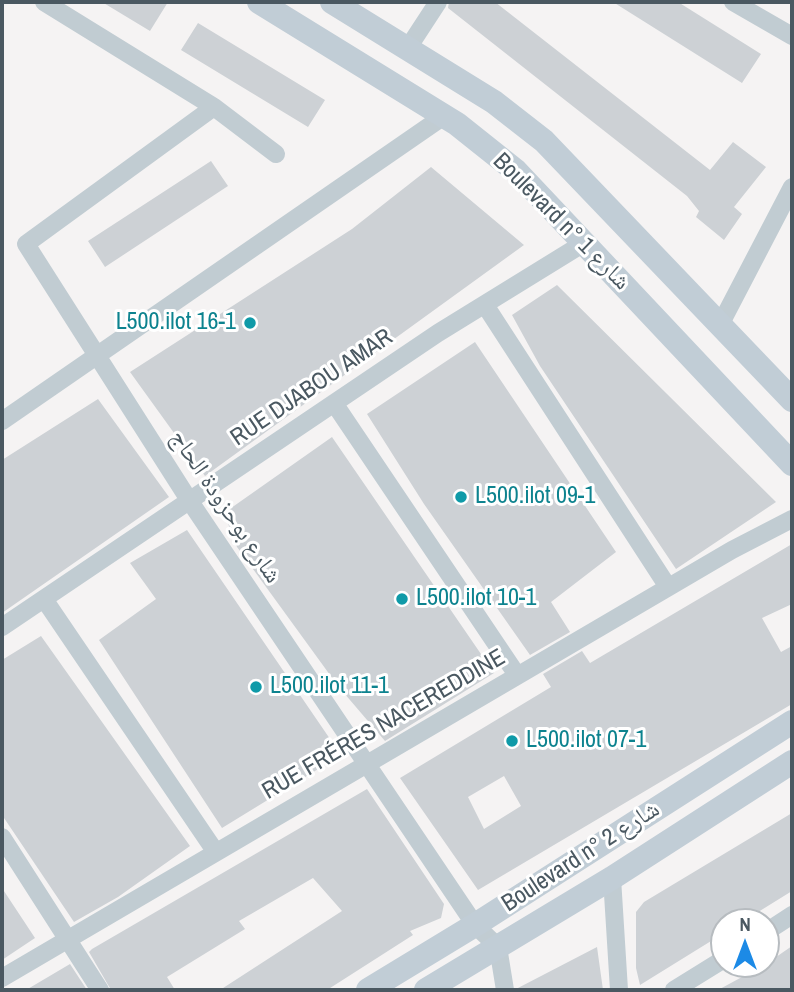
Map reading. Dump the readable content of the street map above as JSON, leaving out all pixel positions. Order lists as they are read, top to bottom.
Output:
{
  "streets": {
    "main road": ["Boulevard n° شارع 1", "Boulevard n° شارع 2"],
    "street": ["RUE DJABOU AMAR", "شارع بوحزودة الحاج", "RUE FRÉRES NACEREDDINE"]
  },
  "crossings": [
    ["Boulevard n° شارع 1", "RUE DJABOU AMAR"],
    ["RUE DJABOU AMAR", "شارع بوحزودة الحاج"],
    ["شارع بوحزودة الحاج", "RUE FRÉRES NACEREDDINE"],
    ["شارع بوحزودة الحاج", "Boulevard n° شارع 2"]
  ],
  "places": [
    "L500.ilot 16-1",
    "L500.ilot 09-1",
    "L500.ilot 10-1",
    "L500.ilot 11-1",
    "L500.ilot 07-1"
  ],
  "north": "top"
}
